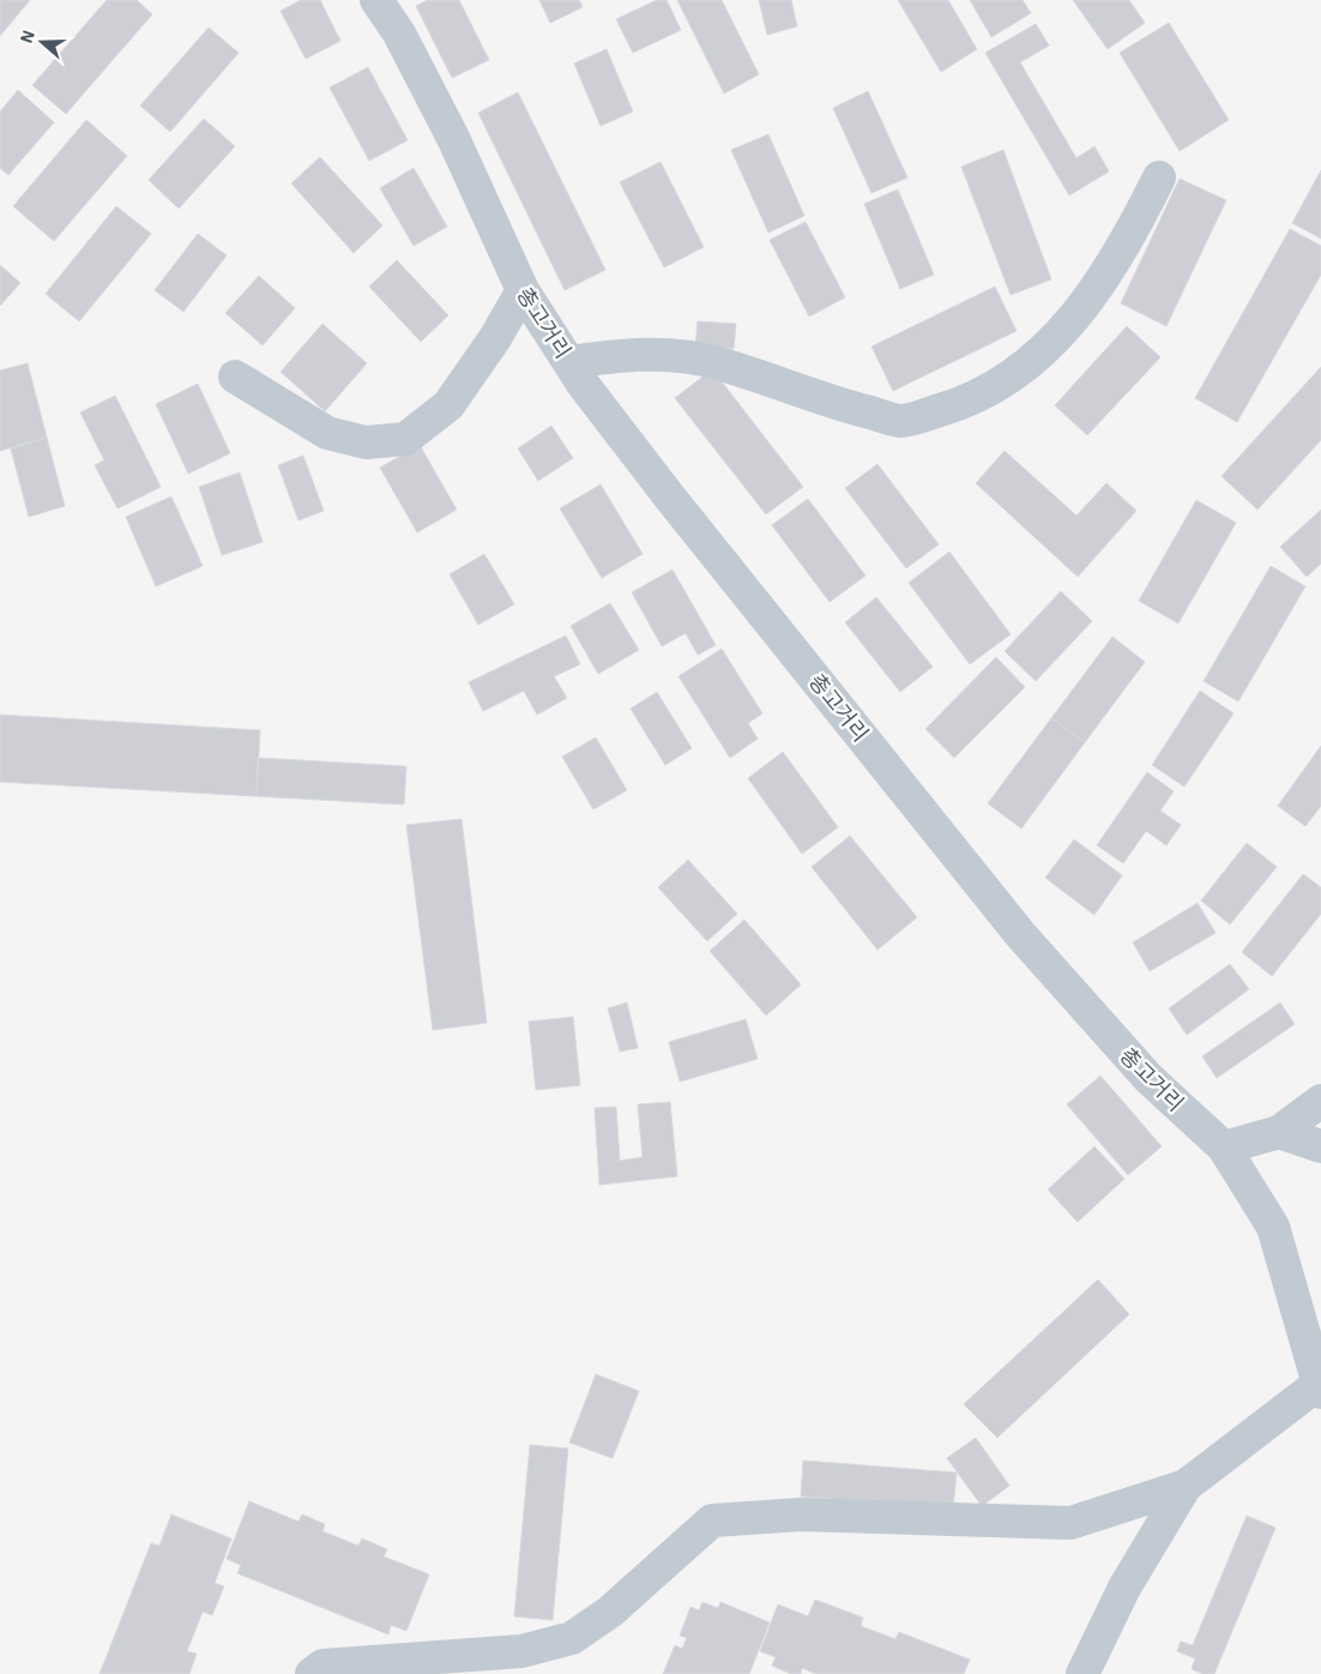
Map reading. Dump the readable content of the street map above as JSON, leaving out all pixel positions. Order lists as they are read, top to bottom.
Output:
{
  "streets": {
    "street": ["총고거리"]
  },
  "north": "left"
}
